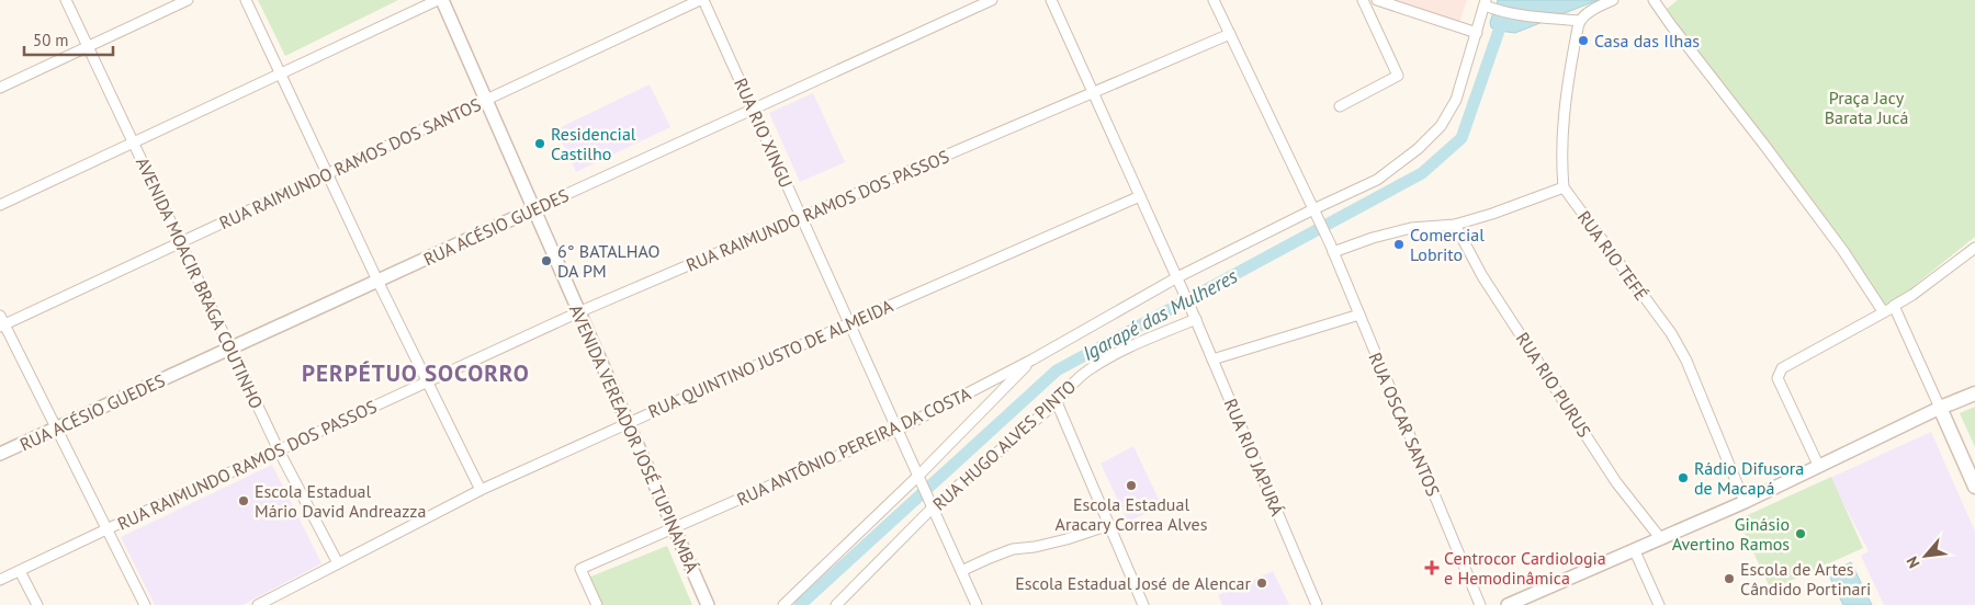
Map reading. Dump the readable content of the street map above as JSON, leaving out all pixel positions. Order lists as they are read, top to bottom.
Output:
{
  "streets": {
    "street": [
      "RUA RIO XINGU",
      "RUA RAIMUNDO RAMOS DOS SANTOS",
      "RUA RAIMUNDO RAMOS DOS PASSOS",
      "RUA ACÉSIO GUEDES",
      "RUA RIO TEFÉ",
      "AVENIDA MOACIR BRAGA COUTINHO",
      "RUA QUINTINO JUSTO DE ALMEIDA",
      "RUA RIO PURUS",
      "RUA OSCAR SANTOS",
      "AVENIDA VEREADOR JOSÉ TUPINAMBÁ",
      "RUA HUGO ALVES PINTO",
      "RUA ANTÔNIO PEREIRA DA COSTA",
      "RUA RIO JAPURÁ"
    ]
  },
  "crossings": [
    ["RUA RIO XINGU", "RUA RAIMUNDO RAMOS DOS SANTOS"],
    ["RUA RIO XINGU", "RUA RAIMUNDO RAMOS DOS PASSOS"],
    ["RUA RIO XINGU", "RUA ACÉSIO GUEDES"],
    ["RUA RIO XINGU", "RUA QUINTINO JUSTO DE ALMEIDA"],
    ["RUA RIO XINGU", "RUA HUGO ALVES PINTO"],
    ["RUA RIO XINGU", "RUA ANTÔNIO PEREIRA DA COSTA"],
    ["RUA RAIMUNDO RAMOS DOS SANTOS", "AVENIDA MOACIR BRAGA COUTINHO"],
    ["RUA RAIMUNDO RAMOS DOS SANTOS", "AVENIDA VEREADOR JOSÉ TUPINAMBÁ"],
    ["RUA RAIMUNDO RAMOS DOS PASSOS", "AVENIDA MOACIR BRAGA COUTINHO"],
    ["RUA RAIMUNDO RAMOS DOS PASSOS", "AVENIDA VEREADOR JOSÉ TUPINAMBÁ"],
    ["RUA ACÉSIO GUEDES", "AVENIDA MOACIR BRAGA COUTINHO"],
    ["RUA ACÉSIO GUEDES", "AVENIDA VEREADOR JOSÉ TUPINAMBÁ"],
    ["AVENIDA MOACIR BRAGA COUTINHO", "RUA QUINTINO JUSTO DE ALMEIDA"],
    ["RUA QUINTINO JUSTO DE ALMEIDA", "AVENIDA VEREADOR JOSÉ TUPINAMBÁ"],
    ["RUA OSCAR SANTOS", "RUA ANTÔNIO PEREIRA DA COSTA"],
    ["AVENIDA VEREADOR JOSÉ TUPINAMBÁ", "RUA ANTÔNIO PEREIRA DA COSTA"],
    ["RUA HUGO ALVES PINTO", "RUA ANTÔNIO PEREIRA DA COSTA"],
    ["RUA HUGO ALVES PINTO", "RUA RIO JAPURÁ"],
    ["RUA ANTÔNIO PEREIRA DA COSTA", "RUA RIO JAPURÁ"]
  ],
  "districts": ["PERPÉTUO SOCORRO"],
  "water": ["Igarapé das Mulheres"],
  "parks": ["Praça Jacy Barata Jucá"],
  "places": {
    "other": [
      "Casa das Ilhas",
      "Residencial Castilho",
      "Comercial Lobrito",
      "6° BATALHAO DA PM",
      "Rádio Difusora de Macapá",
      "Escola Estadual Aracary Correa Alves",
      "Escola Estadual Mário David Andreazza",
      "Ginásio Avertino Ramos",
      "Escola de Artes Cândido Portinari",
      "Escola Estadual José de Alencar"
    ],
    "health": ["Centrocor Cardiologia e Hemodinâmica"]
  },
  "scale_bar": "50 m",
  "north": "bottom left"
}
